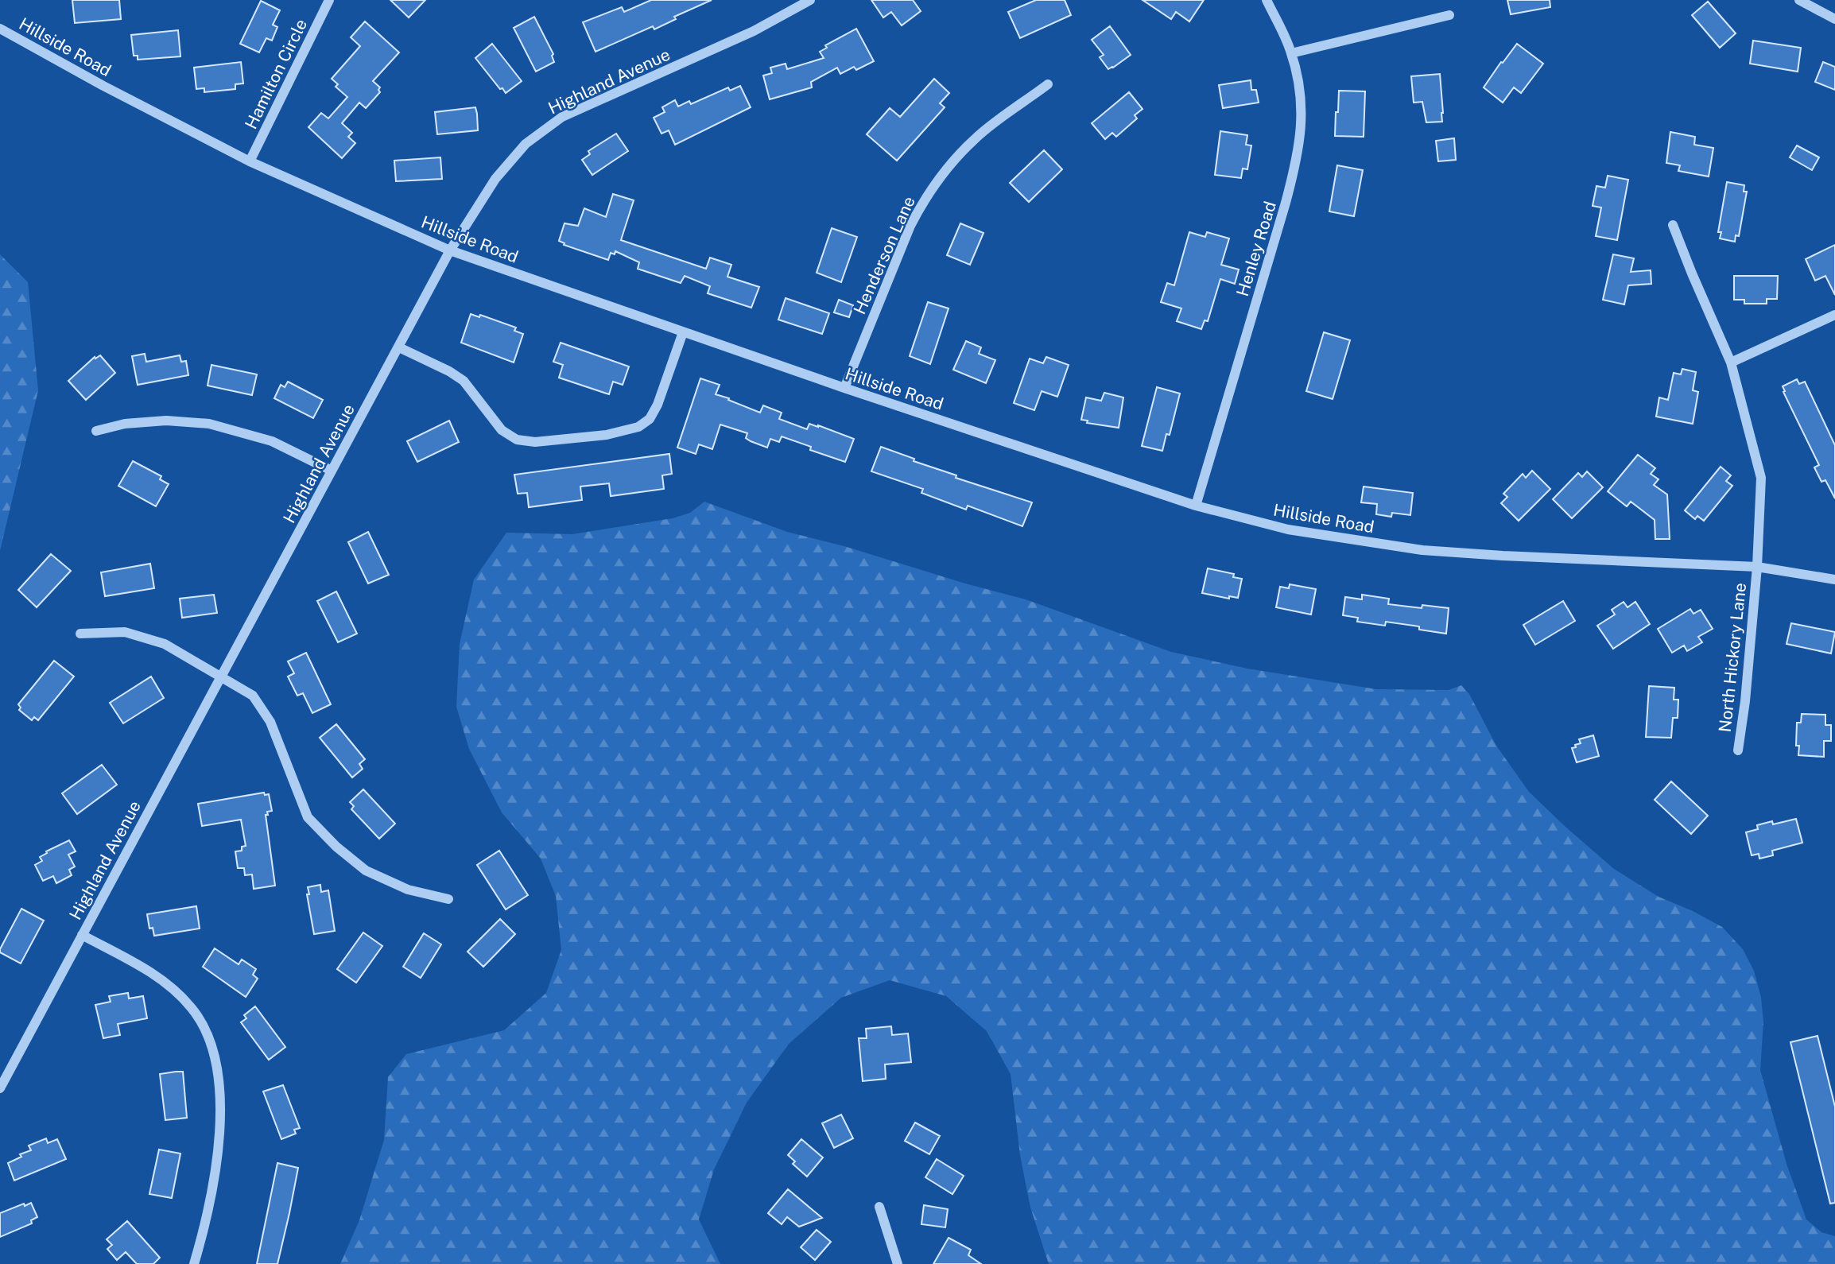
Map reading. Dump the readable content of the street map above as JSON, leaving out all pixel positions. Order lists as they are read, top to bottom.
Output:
{
  "streets": {
    "street": [
      "Hillside Road",
      "Hamilton Circle",
      "Highland Avenue",
      "Henley Road",
      "Henderson Lane",
      "North Hickory Lane"
    ]
  },
  "crossings": [
    ["Hillside Road", "Hamilton Circle"],
    ["Hillside Road", "Highland Avenue"],
    ["Hillside Road", "Henley Road"],
    ["Hillside Road", "Henderson Lane"],
    ["Hillside Road", "North Hickory Lane"]
  ]
}
